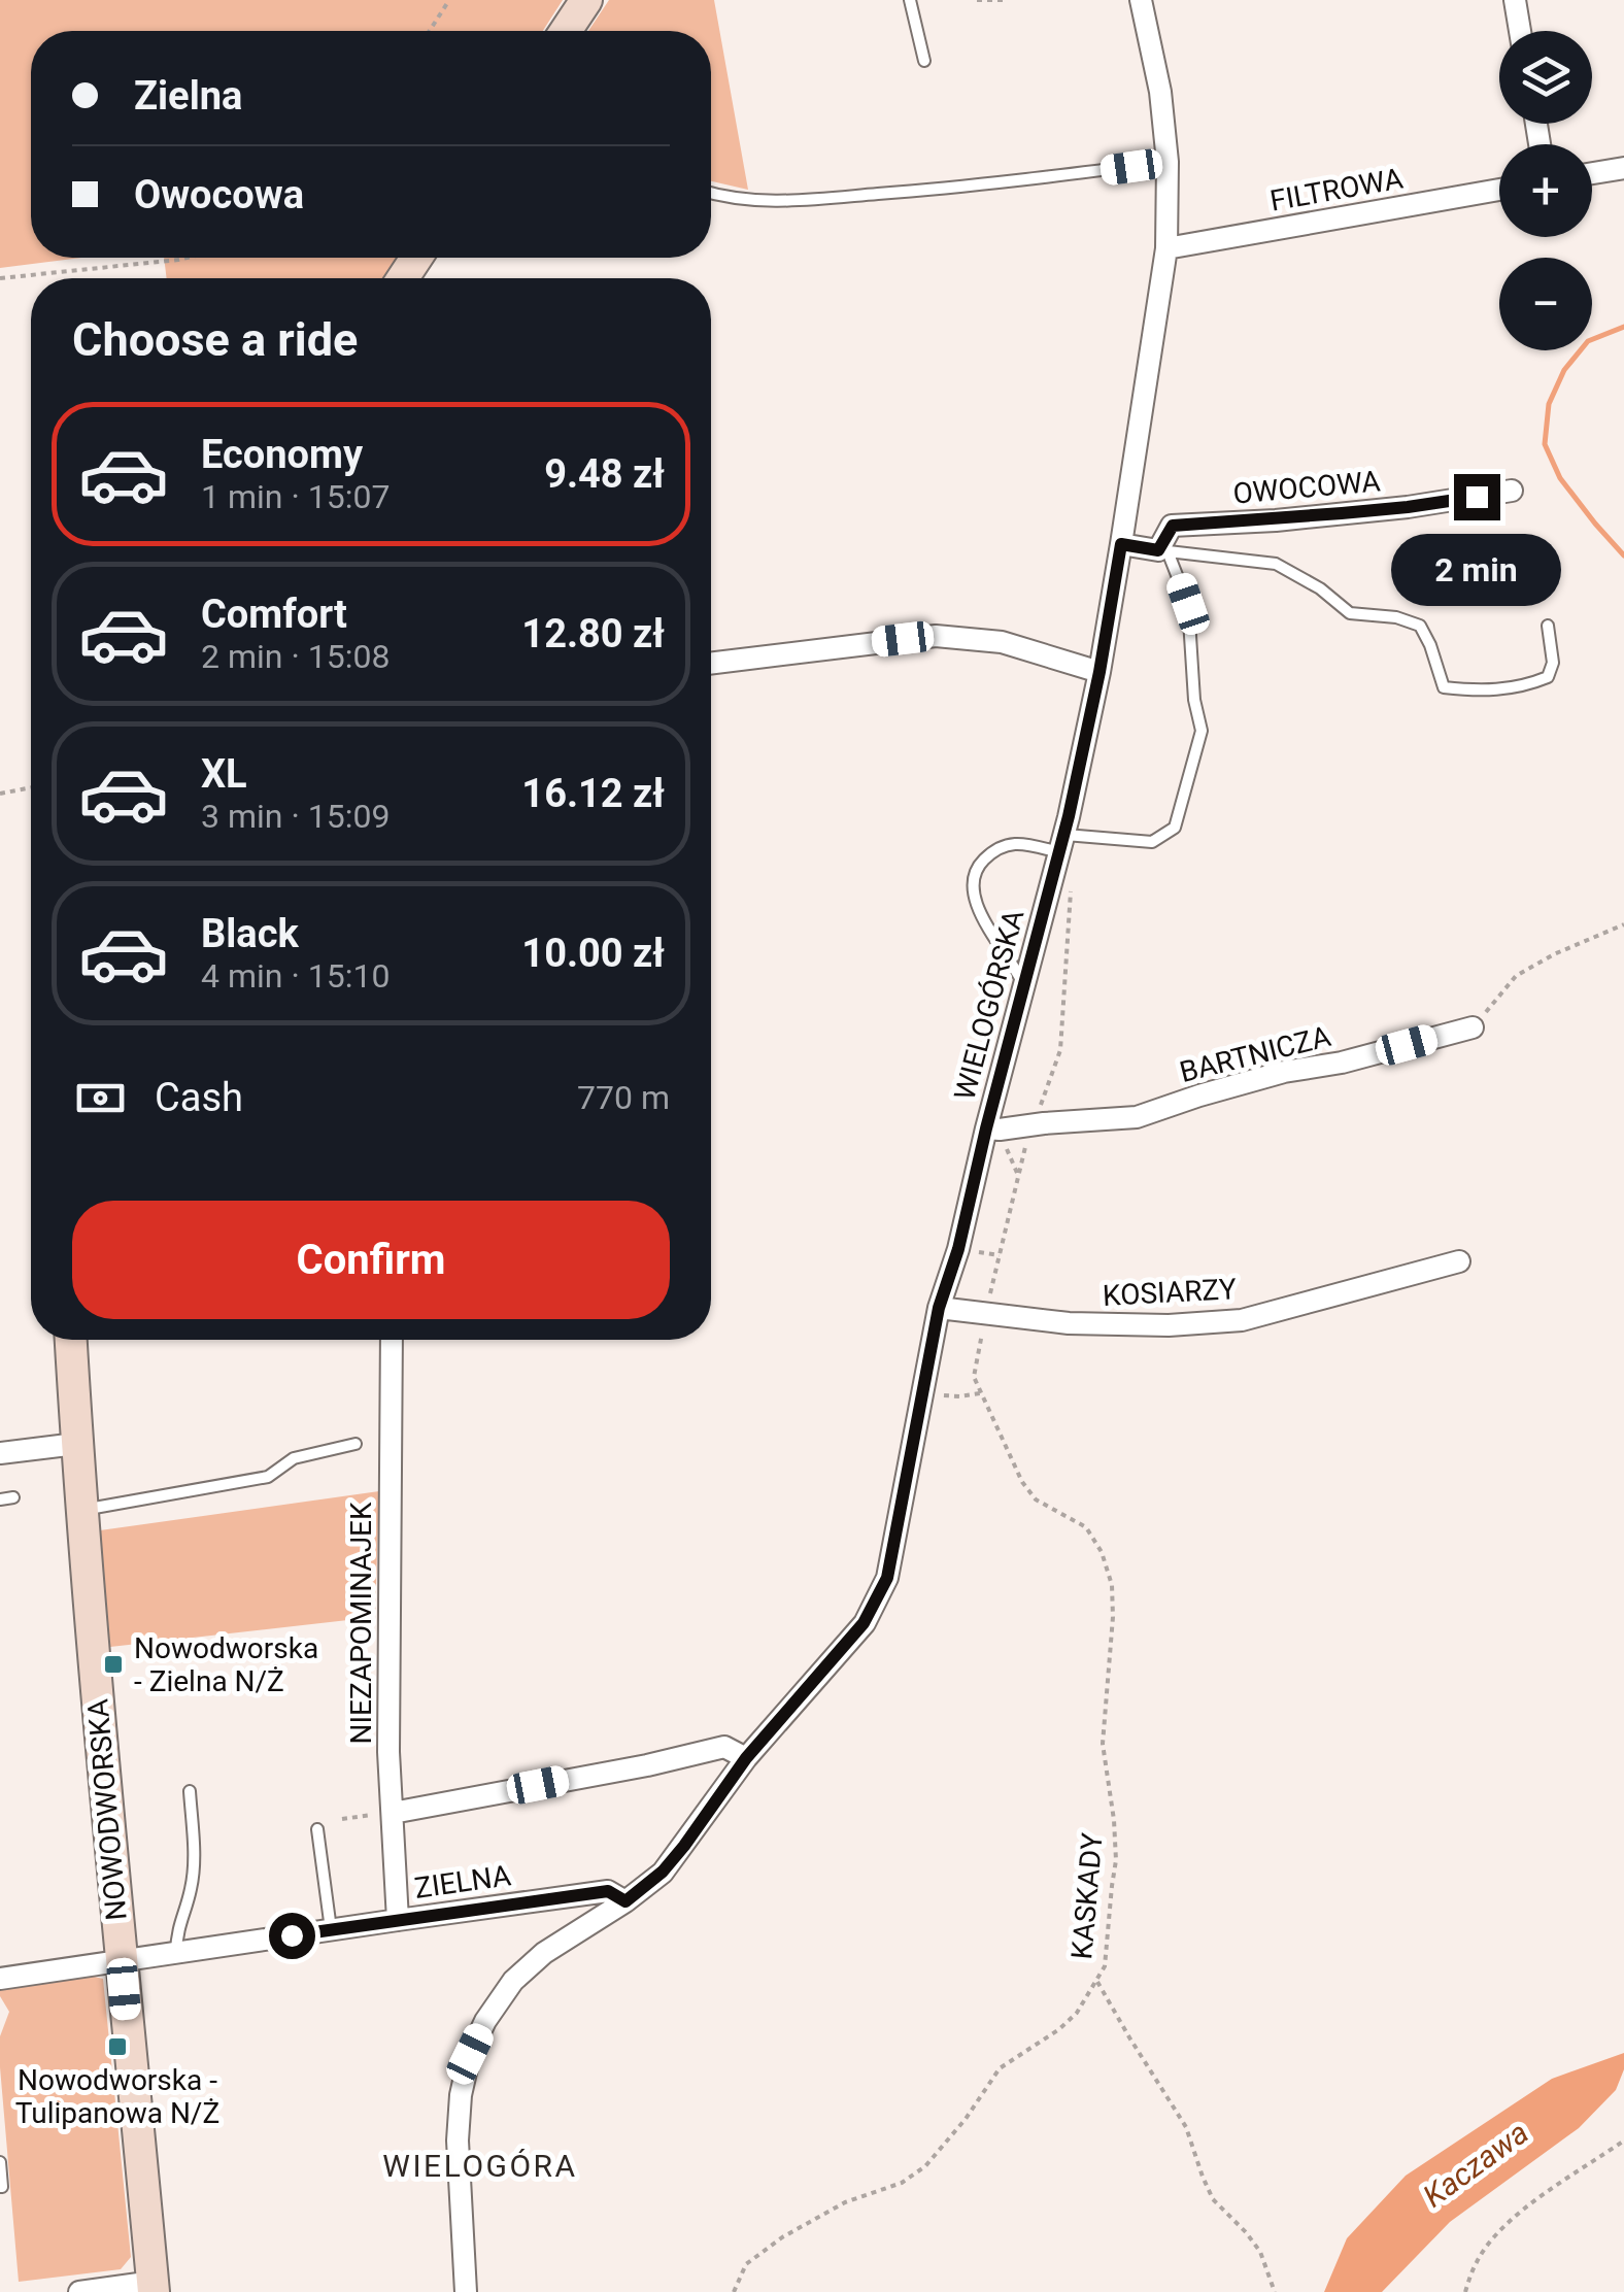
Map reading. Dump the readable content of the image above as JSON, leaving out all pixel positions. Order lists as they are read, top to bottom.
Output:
{
  "streets": {
    "street": [
      "FILTROWA",
      "OWOCOWA",
      "WIELOGÓRSKA",
      "BARTNICZA",
      "KOSIARZY",
      "NIEZAPOMINAJEK",
      "NOWODWORSKA",
      "ZIELNA"
    ],
    "path": ["KASKADY"]
  },
  "crossings": [
    ["FILTROWA", "WIELOGÓRSKA"],
    ["WIELOGÓRSKA", "BARTNICZA"],
    ["WIELOGÓRSKA", "KOSIARZY"],
    ["WIELOGÓRSKA", "ZIELNA"],
    ["BARTNICZA", "KASKADY"],
    ["KOSIARZY", "KASKADY"],
    ["NIEZAPOMINAJEK", "ZIELNA"],
    ["NOWODWORSKA", "ZIELNA"]
  ],
  "districts": ["WIELOGÓRA"],
  "water": ["Kaczawa"],
  "places": {
    "transit": ["Nowodworska - Zielna N/Ż", "Nowodworska - Tulipanowa N/Ż"]
  },
  "page": {
    "map_buttons": ["+", "−"],
    "banner": ["Zielna", "Owocowa"],
    "heading": "Choose a ride",
    "list": [
      {
        "name": "Economy",
        "note": "1 min · 15:07",
        "value": "9.48 zł"
      },
      {
        "name": "Comfort",
        "note": "2 min · 15:08",
        "value": "12.80 zł"
      },
      {
        "name": "XL",
        "note": "3 min · 15:09",
        "value": "16.12 zł"
      },
      {
        "name": "Black",
        "note": "4 min · 15:10",
        "value": "10.00 zł"
      }
    ],
    "bubble": "2 min",
    "pay": ["Cash", "770 m"],
    "buttons": "Confirm"
  }
}
